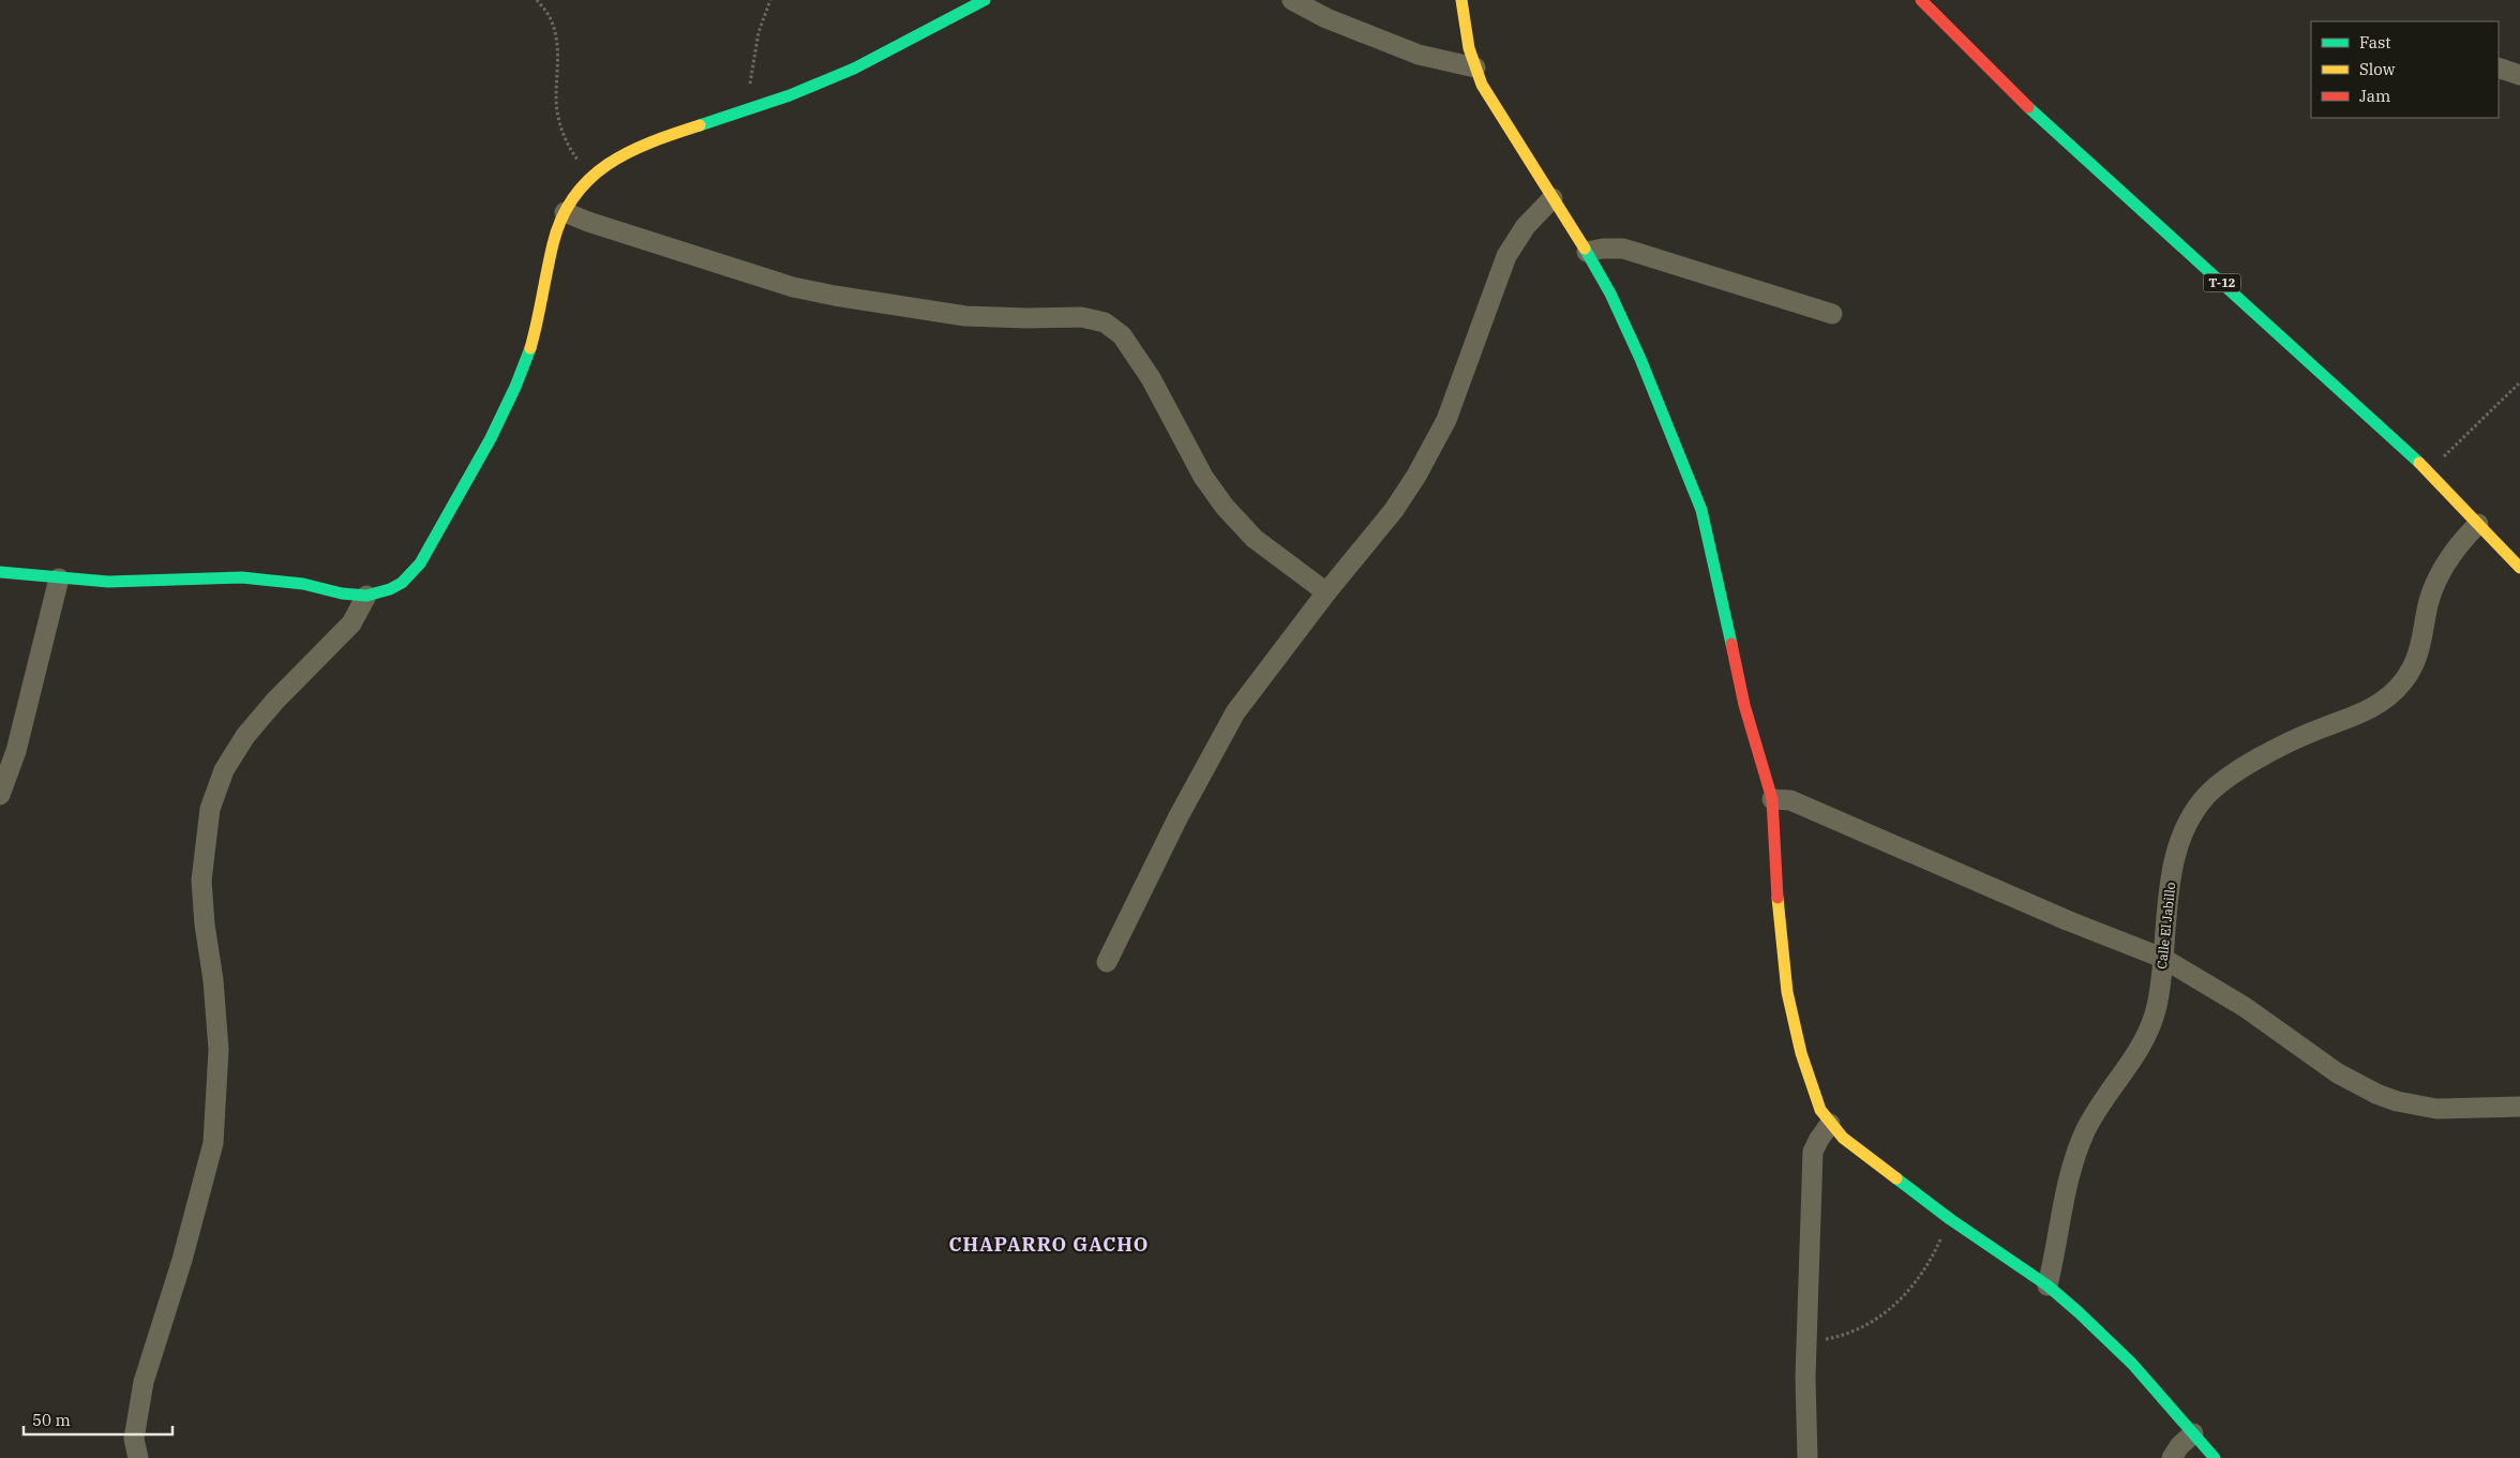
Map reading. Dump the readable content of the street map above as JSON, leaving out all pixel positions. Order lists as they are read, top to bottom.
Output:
{
  "streets": {
    "main road": ["T-12"],
    "street": ["Calle El Jabillo"]
  },
  "crossings": [
    ["T-12", "Calle El Jabillo"]
  ],
  "districts": ["CHAPARRO GACHO"],
  "legend": ["Fast", "Slow", "Jam"],
  "scale_bar": "50 m"
}
